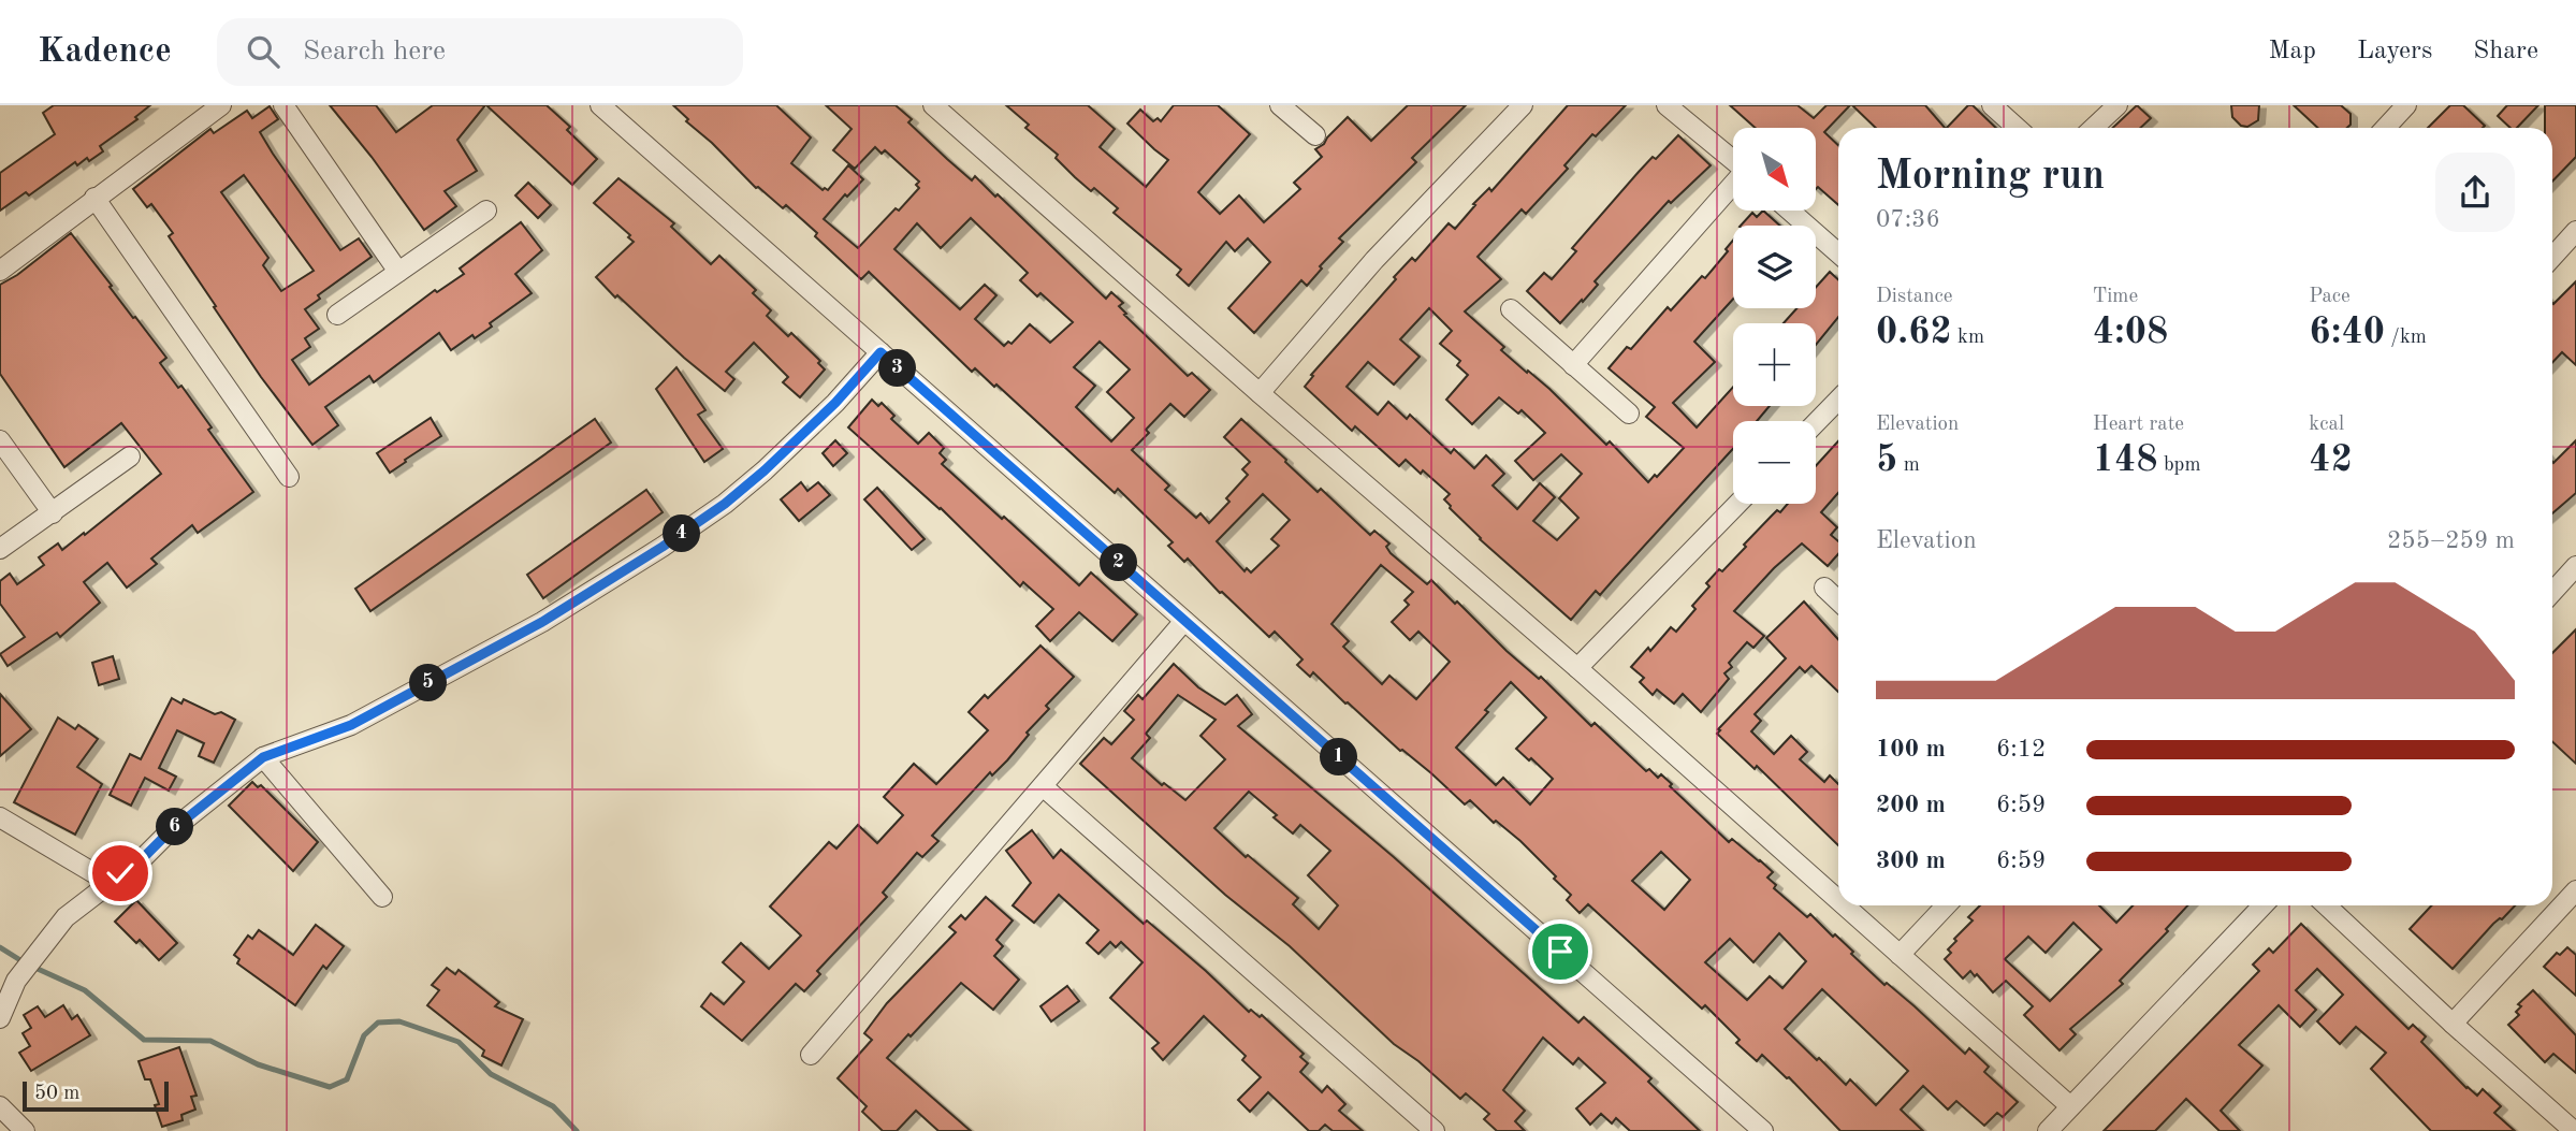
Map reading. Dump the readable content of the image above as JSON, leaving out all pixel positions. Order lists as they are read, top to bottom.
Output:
{
  "scale_bar": "50 m",
  "north": "bottom right",
  "page": {
    "header": "Kadence",
    "search": "Search here",
    "nav": ["Map", "Layers", "Share"],
    "map_buttons": ["+", "−"],
    "heading": ["Morning run", "07:36"],
    "stats": [
      ["Distance", "0.62 km"],
      ["Time", "4:08"],
      ["Pace", "6:40 /km"],
      ["Elevation", "5 m"],
      ["Heart rate", "148 bpm"],
      ["kcal", "42"]
    ],
    "pins": [
      "3",
      "4",
      "2",
      "5",
      "1",
      "6"
    ],
    "chart": ["Elevation", "255–259 m"],
    "list": [
      {
        "name": "100 m",
        "note": "6:12"
      },
      {
        "name": "200 m",
        "note": "6:59"
      },
      {
        "name": "300 m",
        "note": "6:59"
      }
    ],
    "scale": "50 m"
  }
}
